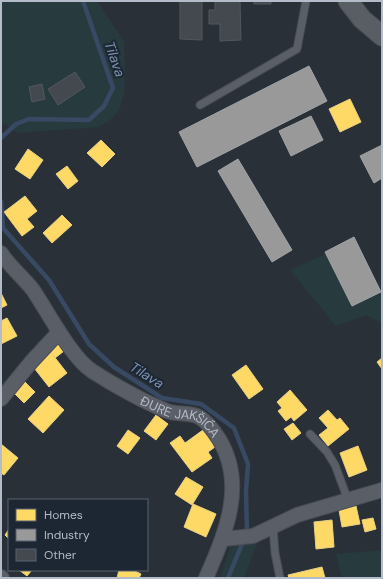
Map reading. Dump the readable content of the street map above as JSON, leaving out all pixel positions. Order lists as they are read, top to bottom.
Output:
{
  "streets": {
    "street": ["ĐURE JAKŠIĆA"]
  },
  "water": ["Tilava"],
  "legend": ["Homes", "Industry", "Other"]
}
